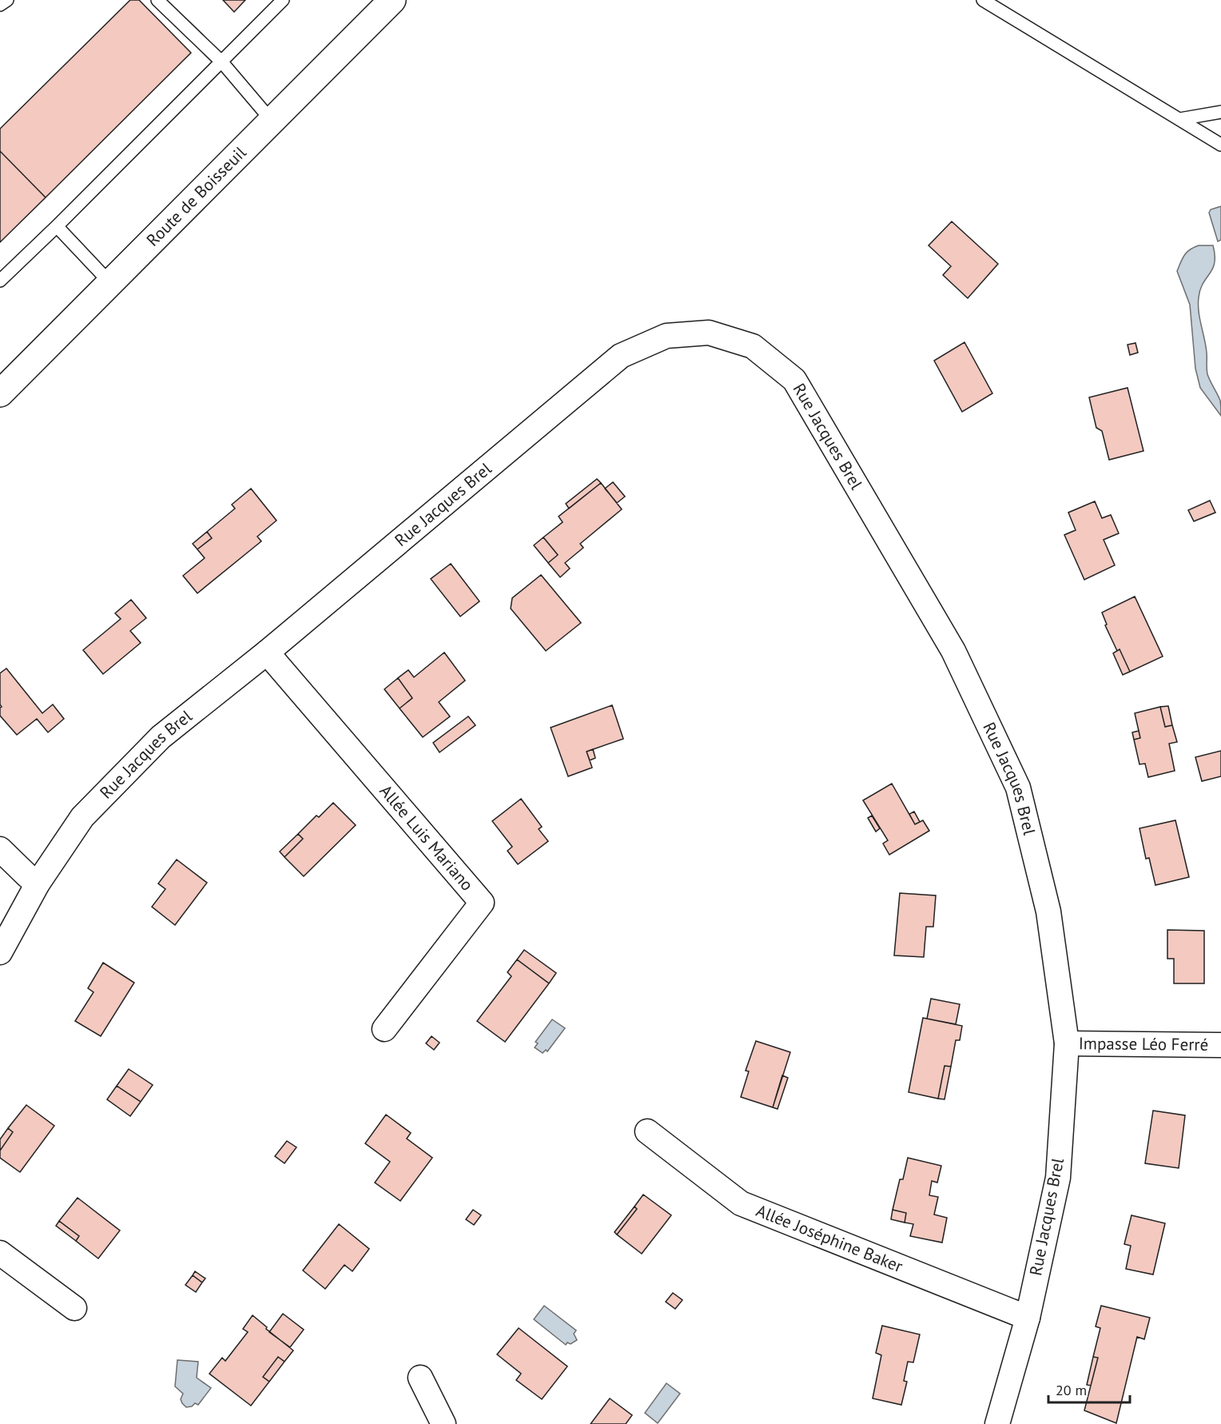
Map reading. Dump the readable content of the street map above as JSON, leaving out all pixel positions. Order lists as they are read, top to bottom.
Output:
{
  "streets": {
    "main road": ["Route de Boisseuil"],
    "street": [
      "Rue Jacques Brel",
      "Allée Luis Mariano",
      "Impasse Léo Ferré",
      "Allée Joséphine Baker"
    ]
  },
  "crossings": [
    ["Rue Jacques Brel", "Allée Luis Mariano"],
    ["Rue Jacques Brel", "Impasse Léo Ferré"],
    ["Rue Jacques Brel", "Allée Joséphine Baker"]
  ],
  "scale_bar": "20 m"
}
